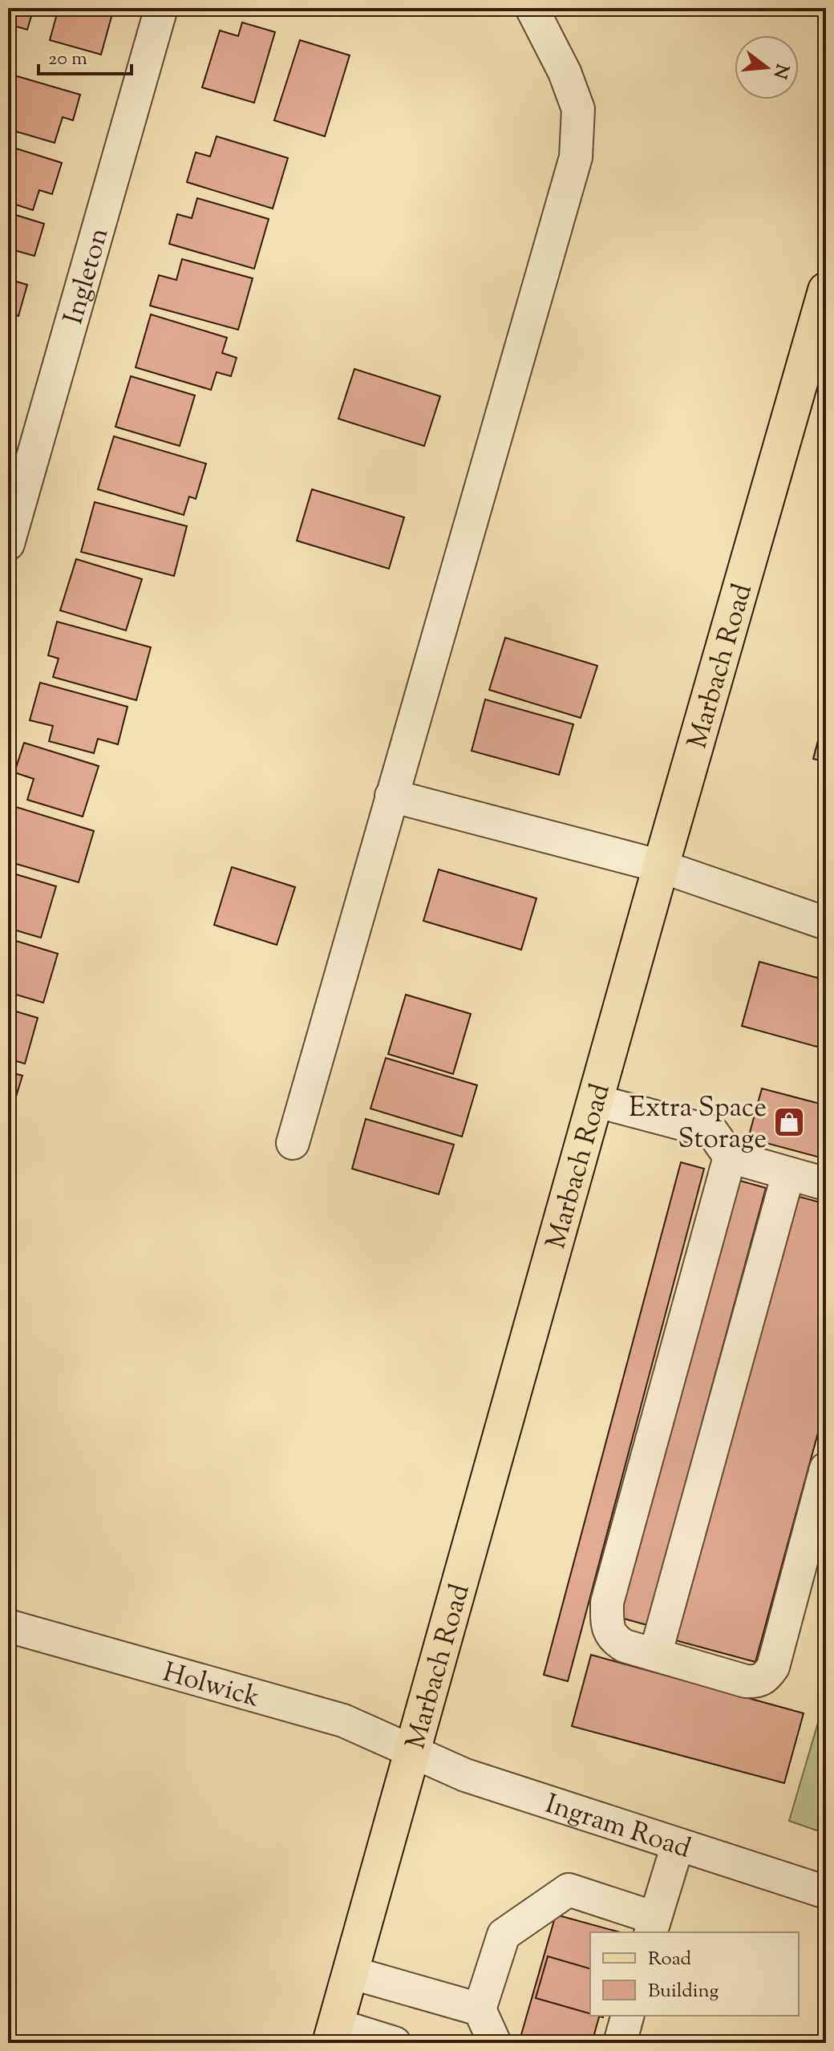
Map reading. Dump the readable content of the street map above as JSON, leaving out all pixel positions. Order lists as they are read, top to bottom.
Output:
{
  "streets": {
    "main road": ["Marbach Road"],
    "street": ["Ingleton", "Holwick", "Ingram Road"]
  },
  "crossings": [
    ["Marbach Road", "Holwick"],
    ["Marbach Road", "Ingram Road"],
    ["Holwick", "Ingram Road"]
  ],
  "places": {
    "shop": ["Extra Space Storage"]
  },
  "legend": ["Road", "Building"],
  "scale_bar": "20 m",
  "north": "right"
}
